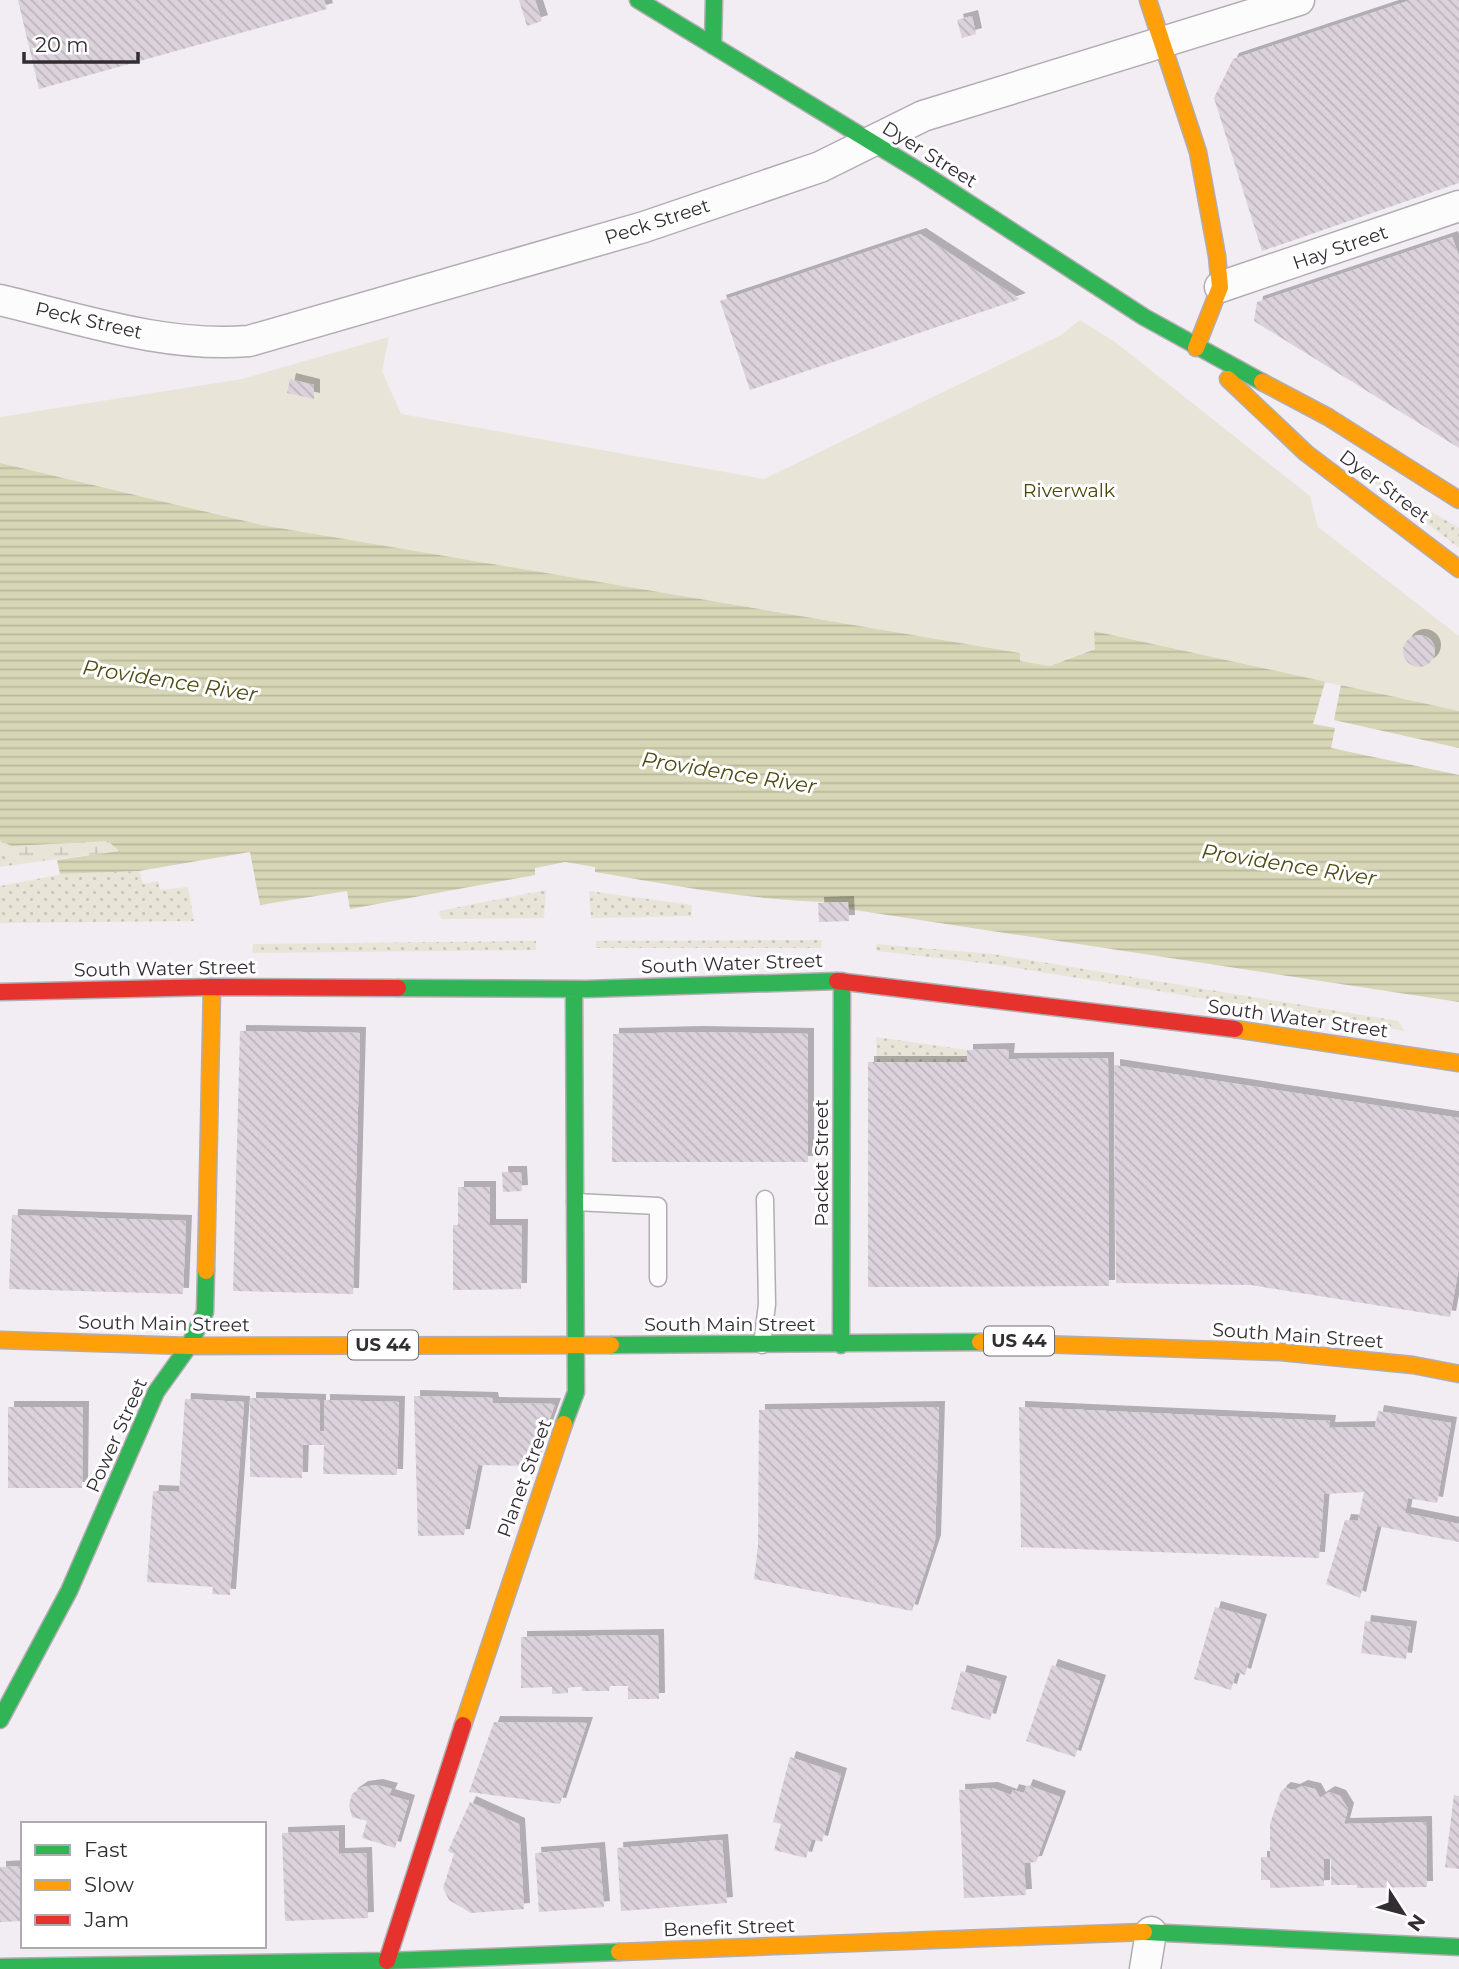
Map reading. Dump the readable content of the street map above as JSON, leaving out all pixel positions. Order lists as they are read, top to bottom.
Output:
{
  "streets": {
    "main road": [
      "Dyer Street",
      "South Water Street",
      "Packet Street",
      "South Main Street",
      "US 44",
      "Power Street",
      "Planet Street",
      "Benefit Street"
    ],
    "street": ["Peck Street", "Hay Street"]
  },
  "crossings": [
    ["Dyer Street", "Peck Street"],
    ["South Water Street", "Packet Street"],
    ["South Water Street", "Power Street"],
    ["South Water Street", "Planet Street"],
    ["Packet Street", "South Main Street"],
    ["South Main Street", "Power Street"],
    ["South Main Street", "Planet Street"],
    ["Planet Street", "Benefit Street"]
  ],
  "water": ["Providence River"],
  "parks": ["Riverwalk"],
  "legend": ["Fast", "Slow", "Jam"],
  "scale_bar": "20 m",
  "north": "bottom right"
}
